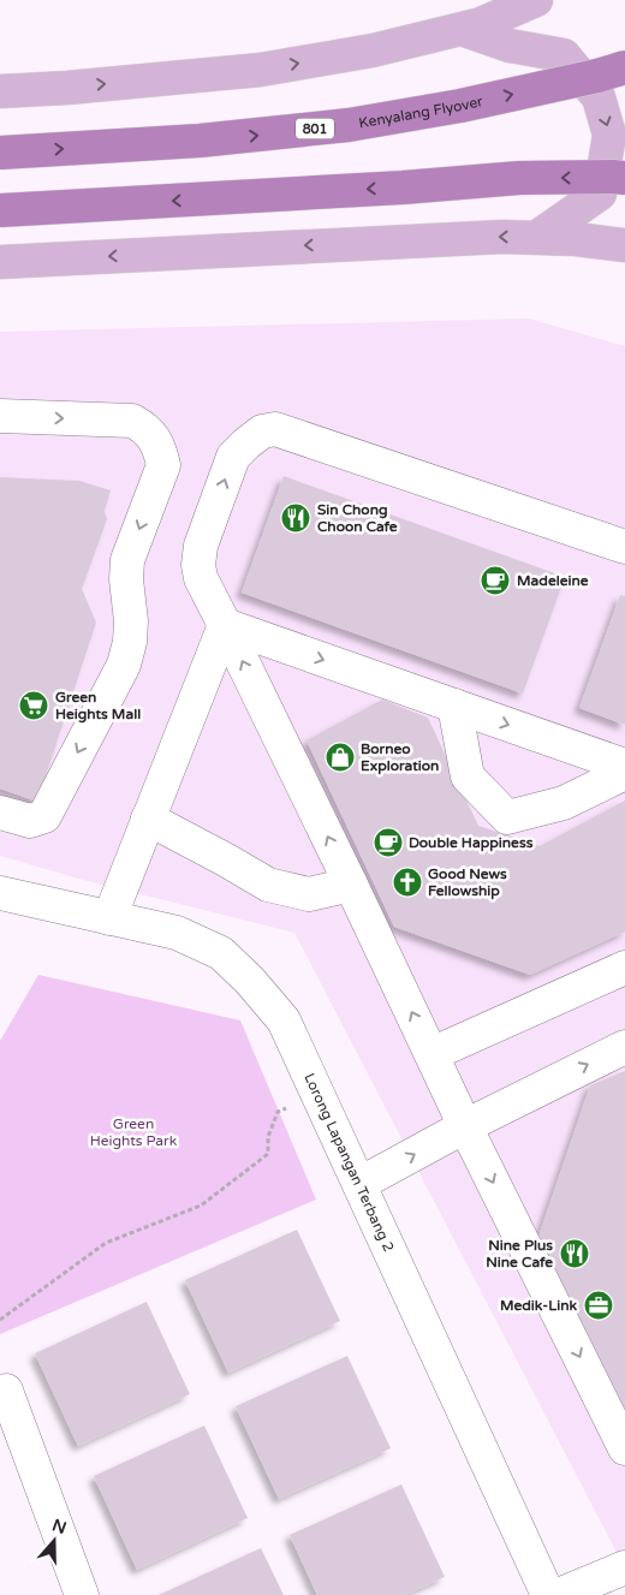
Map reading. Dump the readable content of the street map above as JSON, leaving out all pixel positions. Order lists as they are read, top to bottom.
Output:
{
  "streets": {
    "highway": ["Kenyalang Flyover", "801"],
    "street": ["Lorong Lapangan Terbang 2"]
  },
  "parks": ["Green Heights Park"],
  "places": {
    "restaurant": ["Sin Chong Choon Cafe", "Nine Plus Nine Cafe"],
    "cafe": ["Madeleine", "Double Happiness"],
    "supermarket": ["Green Heights Mall"],
    "shop": ["Borneo Exploration"],
    "church": ["Good News Fellowship"],
    "office": ["Medik-Link"]
  },
  "north": "top"
}
